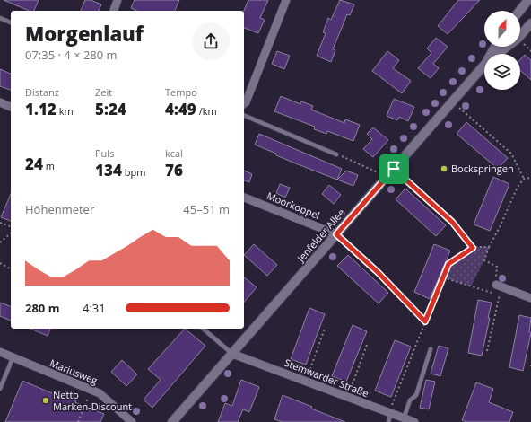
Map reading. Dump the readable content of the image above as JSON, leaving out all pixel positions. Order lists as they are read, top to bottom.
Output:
{
  "streets": {
    "main road": ["Jenfelder Allee"],
    "street": ["Moorkoppel", "Mariusweg", "Stemwarder Straße"]
  },
  "crossings": [
    ["Moorkoppel", "Jenfelder Allee"],
    ["Jenfelder Allee", "Stemwarder Straße"]
  ],
  "places": ["Bockspringen", "Netto Marken-Discount"],
  "north": "top",
  "page": {
    "heading": ["Morgenlauf", "07:35 · 4 × 280 m"],
    "stats": [
      ["Distanz", "1.12 km"],
      ["Zeit", "5:24"],
      ["Tempo", "4:49 /km"],
      ["24 m"],
      ["Puls", "134 bpm"],
      ["kcal", "76"]
    ],
    "chart": ["Höhenmeter", "45–51 m"],
    "list": [
      {
        "name": "280 m",
        "note": "4:31"
      }
    ]
  }
}
